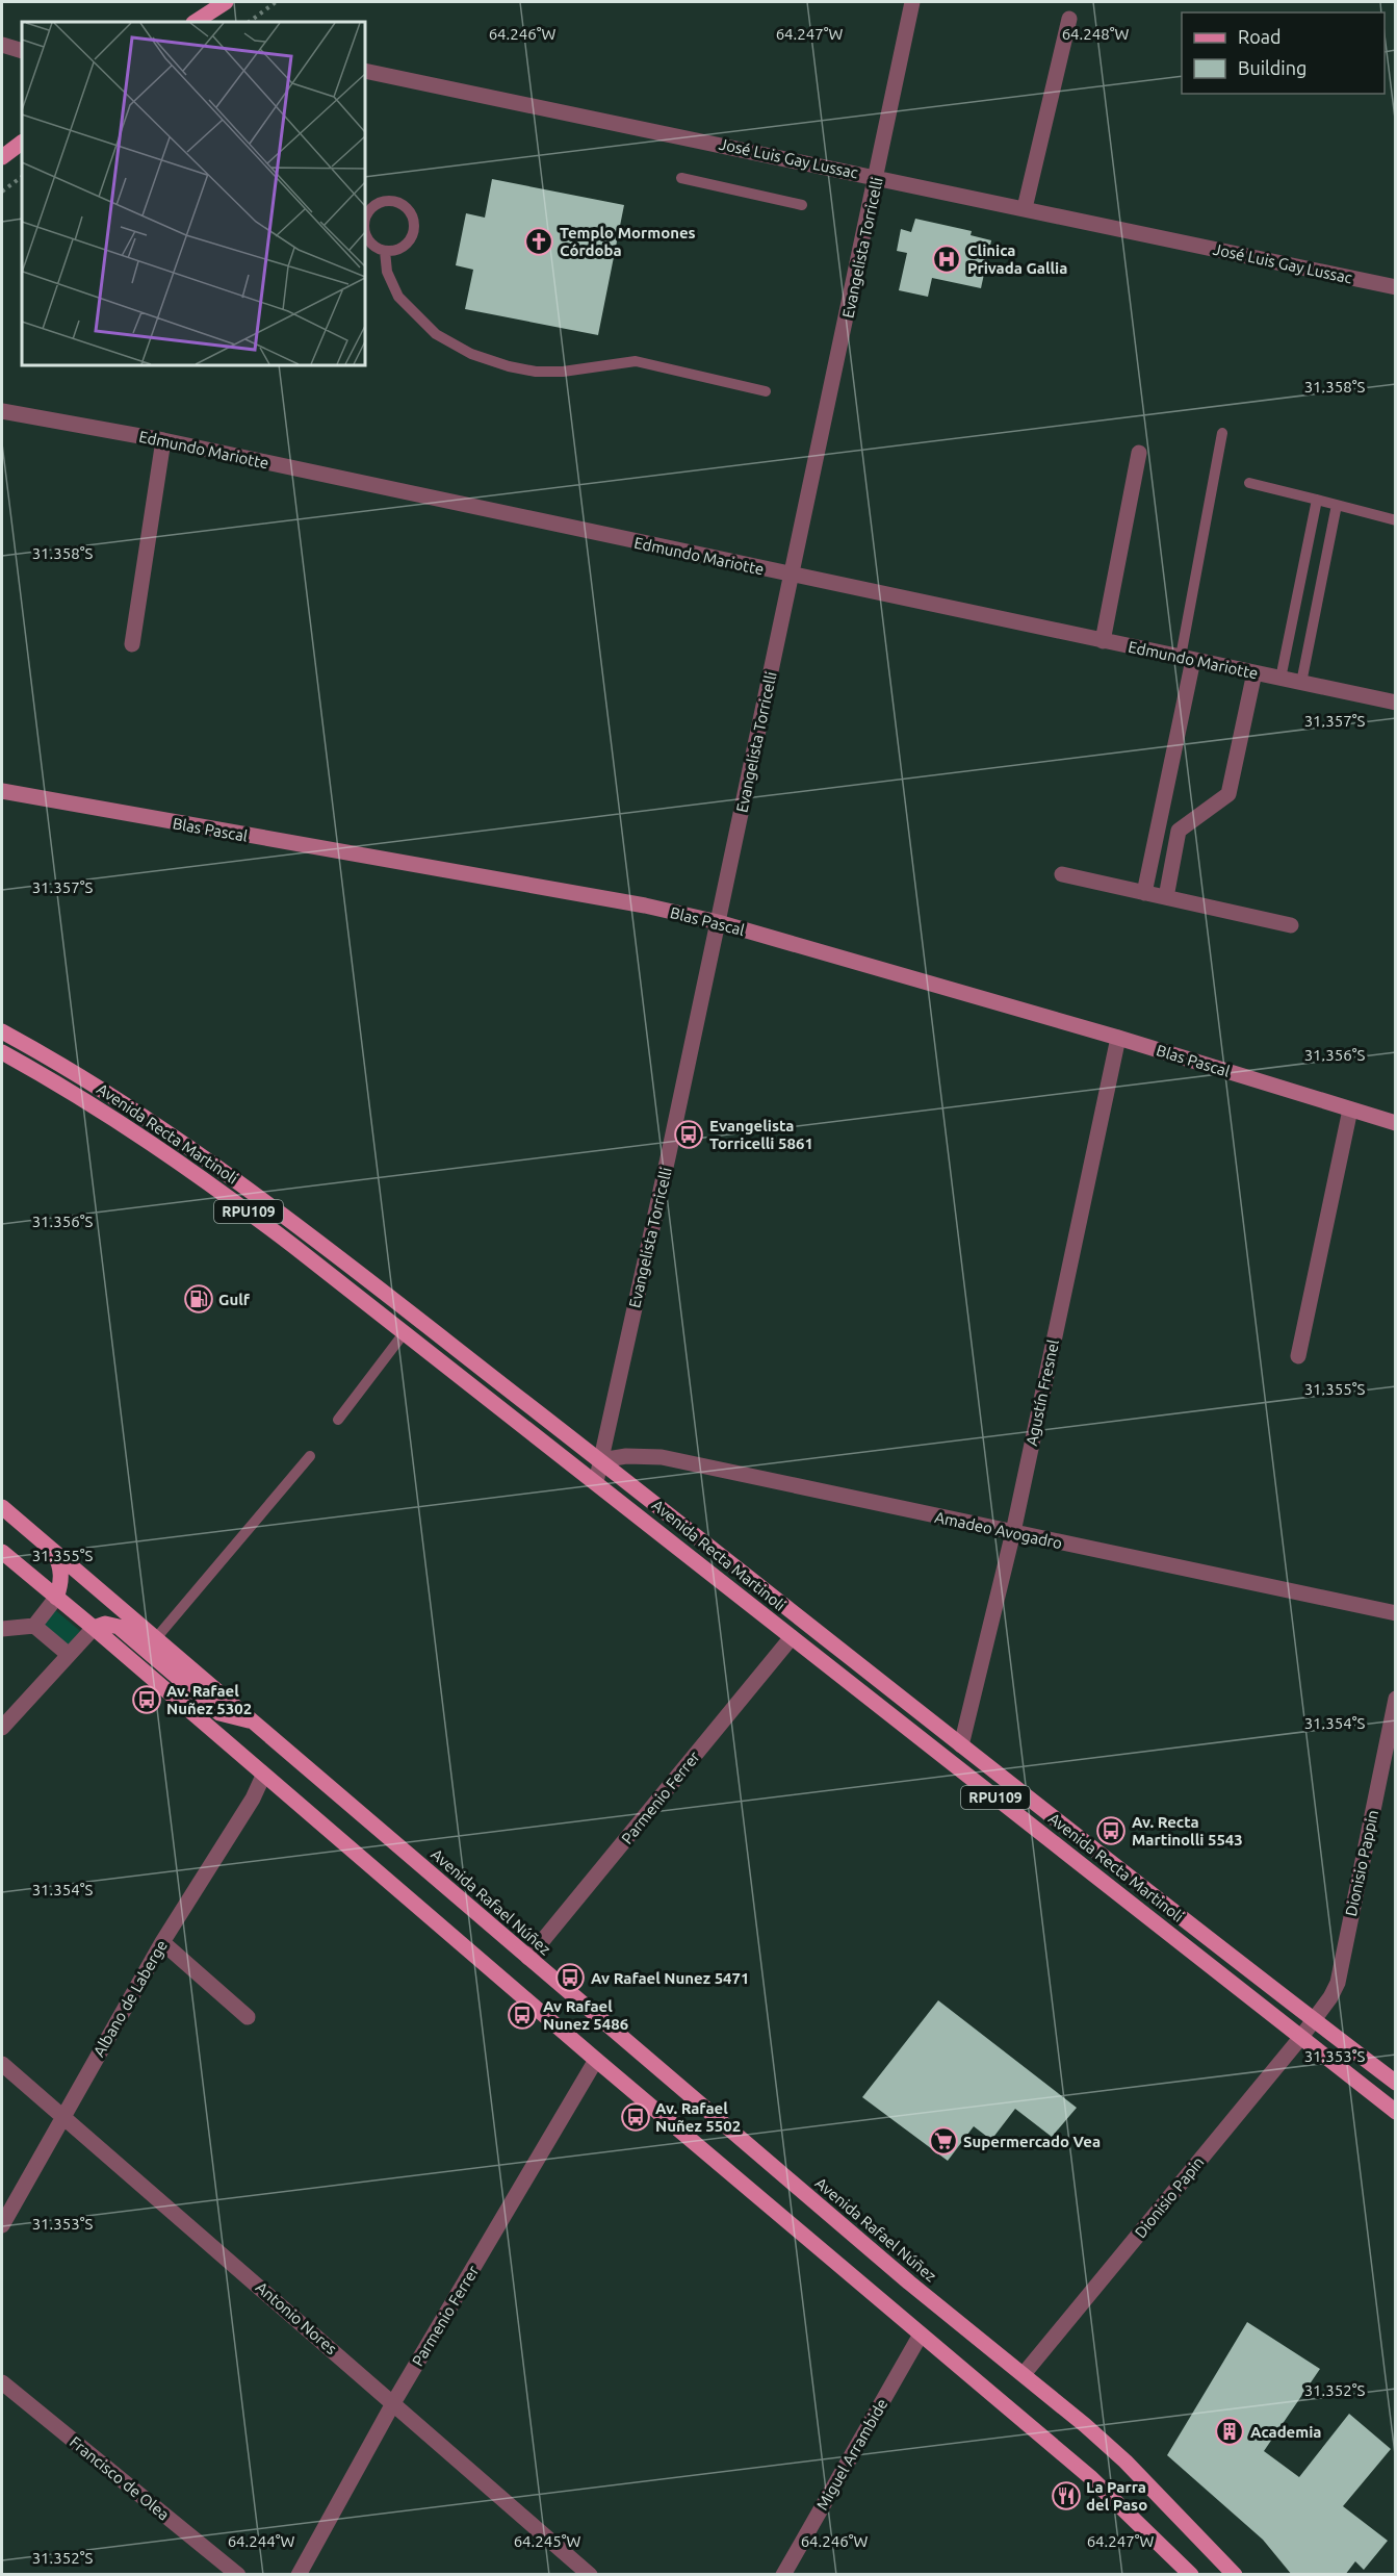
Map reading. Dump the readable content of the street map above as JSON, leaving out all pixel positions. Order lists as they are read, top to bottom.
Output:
{
  "streets": {
    "main road": [
      "Blas Pascal",
      "Avenida Recta Martinoli",
      "RPU109",
      "Avenida Rafael Núñez"
    ],
    "street": [
      "José Luis Gay Lussac",
      "Evangelista Torricelli",
      "Edmundo Mariotte",
      "Agustín Fresnel",
      "Amadeo Avogadro",
      "Parmenio Ferrer",
      "Dionisio Pappin",
      "Albano de Laberge",
      "Dionisio Papin",
      "Antonio Nores",
      "Miguel Arrambide",
      "Francisco de Olea"
    ]
  },
  "crossings": [
    ["José Luis Gay Lussac", "Evangelista Torricelli"],
    ["Evangelista Torricelli", "Edmundo Mariotte"],
    ["Evangelista Torricelli", "Blas Pascal"],
    ["Evangelista Torricelli", "Avenida Recta Martinoli"],
    ["Evangelista Torricelli", "Amadeo Avogadro"],
    ["Blas Pascal", "Agustín Fresnel"],
    ["Avenida Recta Martinoli", "Agustín Fresnel"],
    ["Avenida Recta Martinoli", "Amadeo Avogadro"],
    ["Avenida Recta Martinoli", "Parmenio Ferrer"],
    ["Avenida Recta Martinoli", "Dionisio Pappin"],
    ["Avenida Recta Martinoli", "Dionisio Papin"],
    ["Agustín Fresnel", "Amadeo Avogadro"],
    ["Parmenio Ferrer", "Avenida Rafael Núñez"],
    ["Parmenio Ferrer", "Antonio Nores"],
    ["Dionisio Pappin", "Dionisio Papin"],
    ["Avenida Rafael Núñez", "Dionisio Papin"],
    ["Albano de Laberge", "Antonio Nores"]
  ],
  "places": {
    "church": ["Templo Mormones Córdoba"],
    "hospital": ["Clinica Privada Gallia"],
    "bus stop": [
      "Evangelista Torricelli 5861",
      "Av. Rafael Nuñez 5302",
      "Av. Recta Martinolli 5543",
      "Av Rafael Nunez 5471",
      "Av Rafael Nunez 5486",
      "Av. Rafael Nuñez 5502"
    ],
    "fuel station": ["Gulf"],
    "supermarket": ["Supermercado Vea"],
    "building": ["Academia"],
    "restaurant": ["La Parra del Paso"]
  },
  "legend": ["Road", "Building"],
  "coordinates": [
    "64.246°W",
    "64.247°W",
    "64.248°W",
    "31.358°S",
    "31.357°S",
    "31.356°S",
    "31.355°S",
    "31.354°S",
    "31.353°S",
    "31.352°S",
    "64.244°W",
    "64.245°W"
  ]
}
